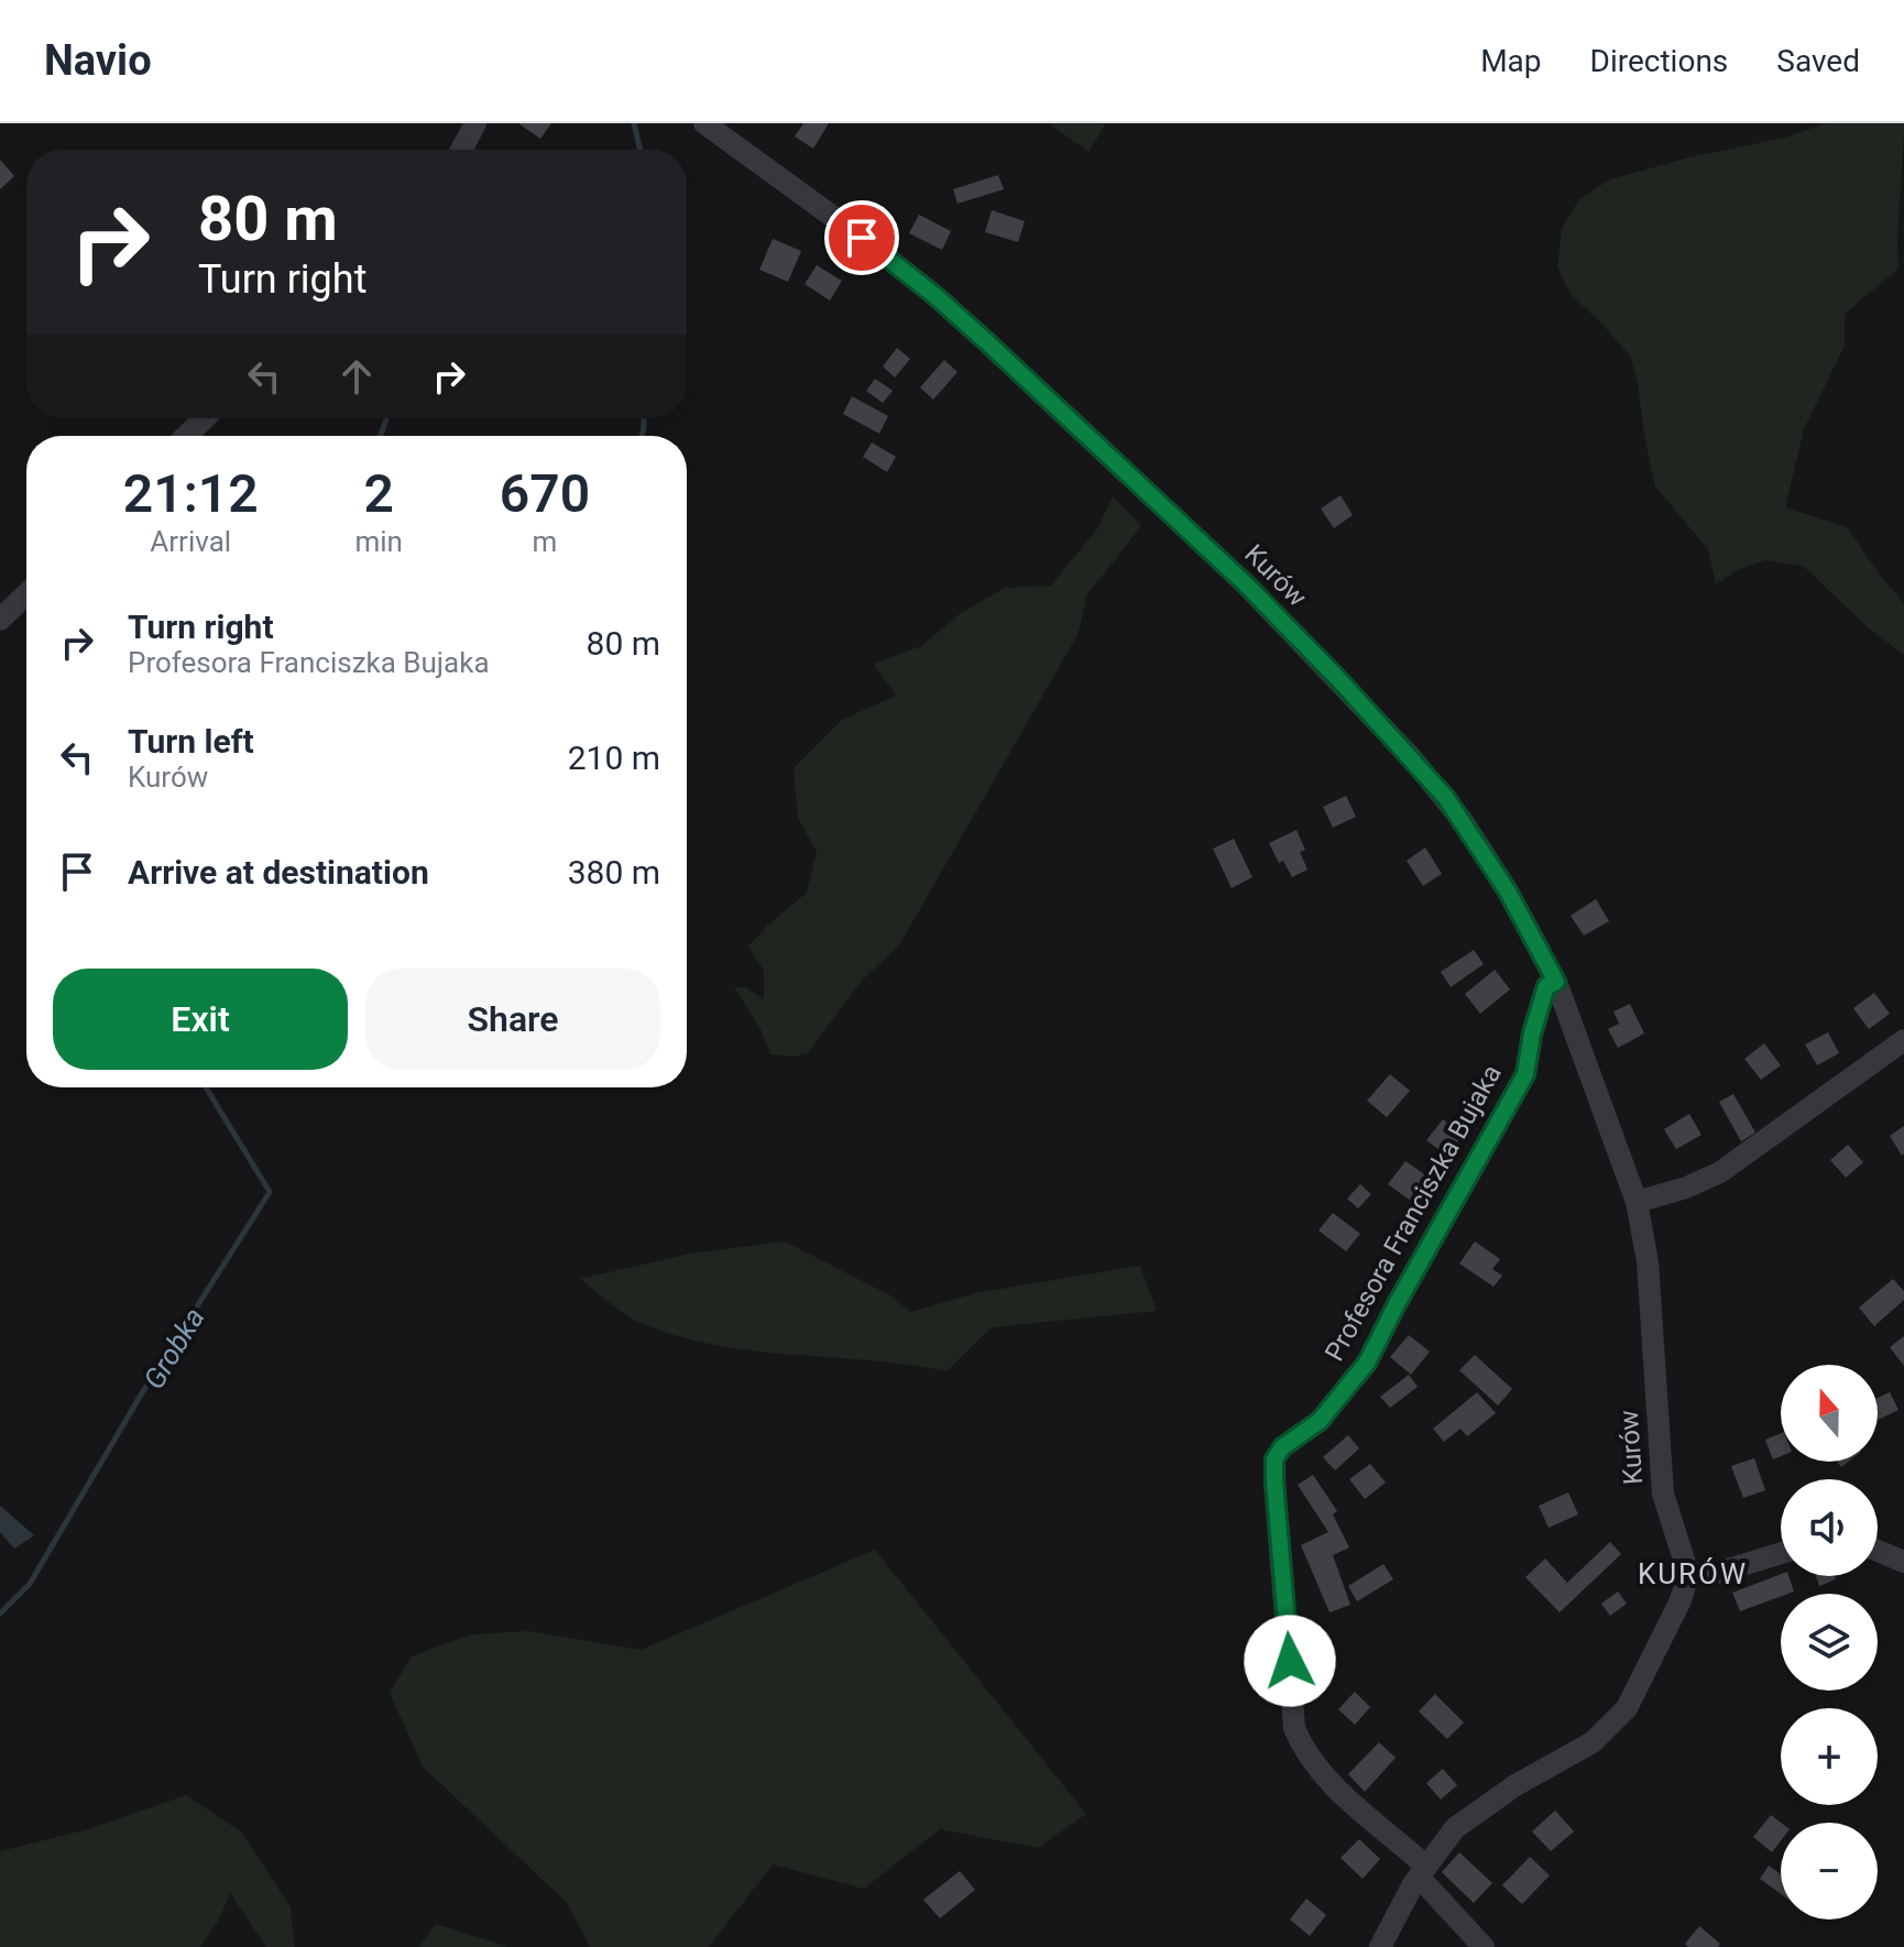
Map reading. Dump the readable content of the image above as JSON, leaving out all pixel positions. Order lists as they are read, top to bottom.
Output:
{
  "streets": {
    "street": ["Kurów", "Profesora Franciszka Bujaka"]
  },
  "crossings": [
    ["Kurów", "Profesora Franciszka Bujaka"]
  ],
  "districts": ["KURÓW"],
  "water": ["Grobka"],
  "north": "top",
  "page": {
    "header": "Navio",
    "nav": ["Map", "Directions", "Saved"],
    "turn": ["80 m", "Turn right"],
    "eta": [
      "21:12",
      "Arrival",
      "2",
      "min",
      "670",
      "m"
    ],
    "list": [
      {
        "name": "Turn right",
        "note": "Profesora Franciszka Bujaka",
        "value": "80 m"
      },
      {
        "name": "Turn left",
        "note": "Kurów",
        "value": "210 m"
      },
      {
        "name": "Arrive at destination",
        "value": "380 m"
      }
    ],
    "buttons": ["Exit", "Share"],
    "map_buttons": ["+", "−"]
  }
}
